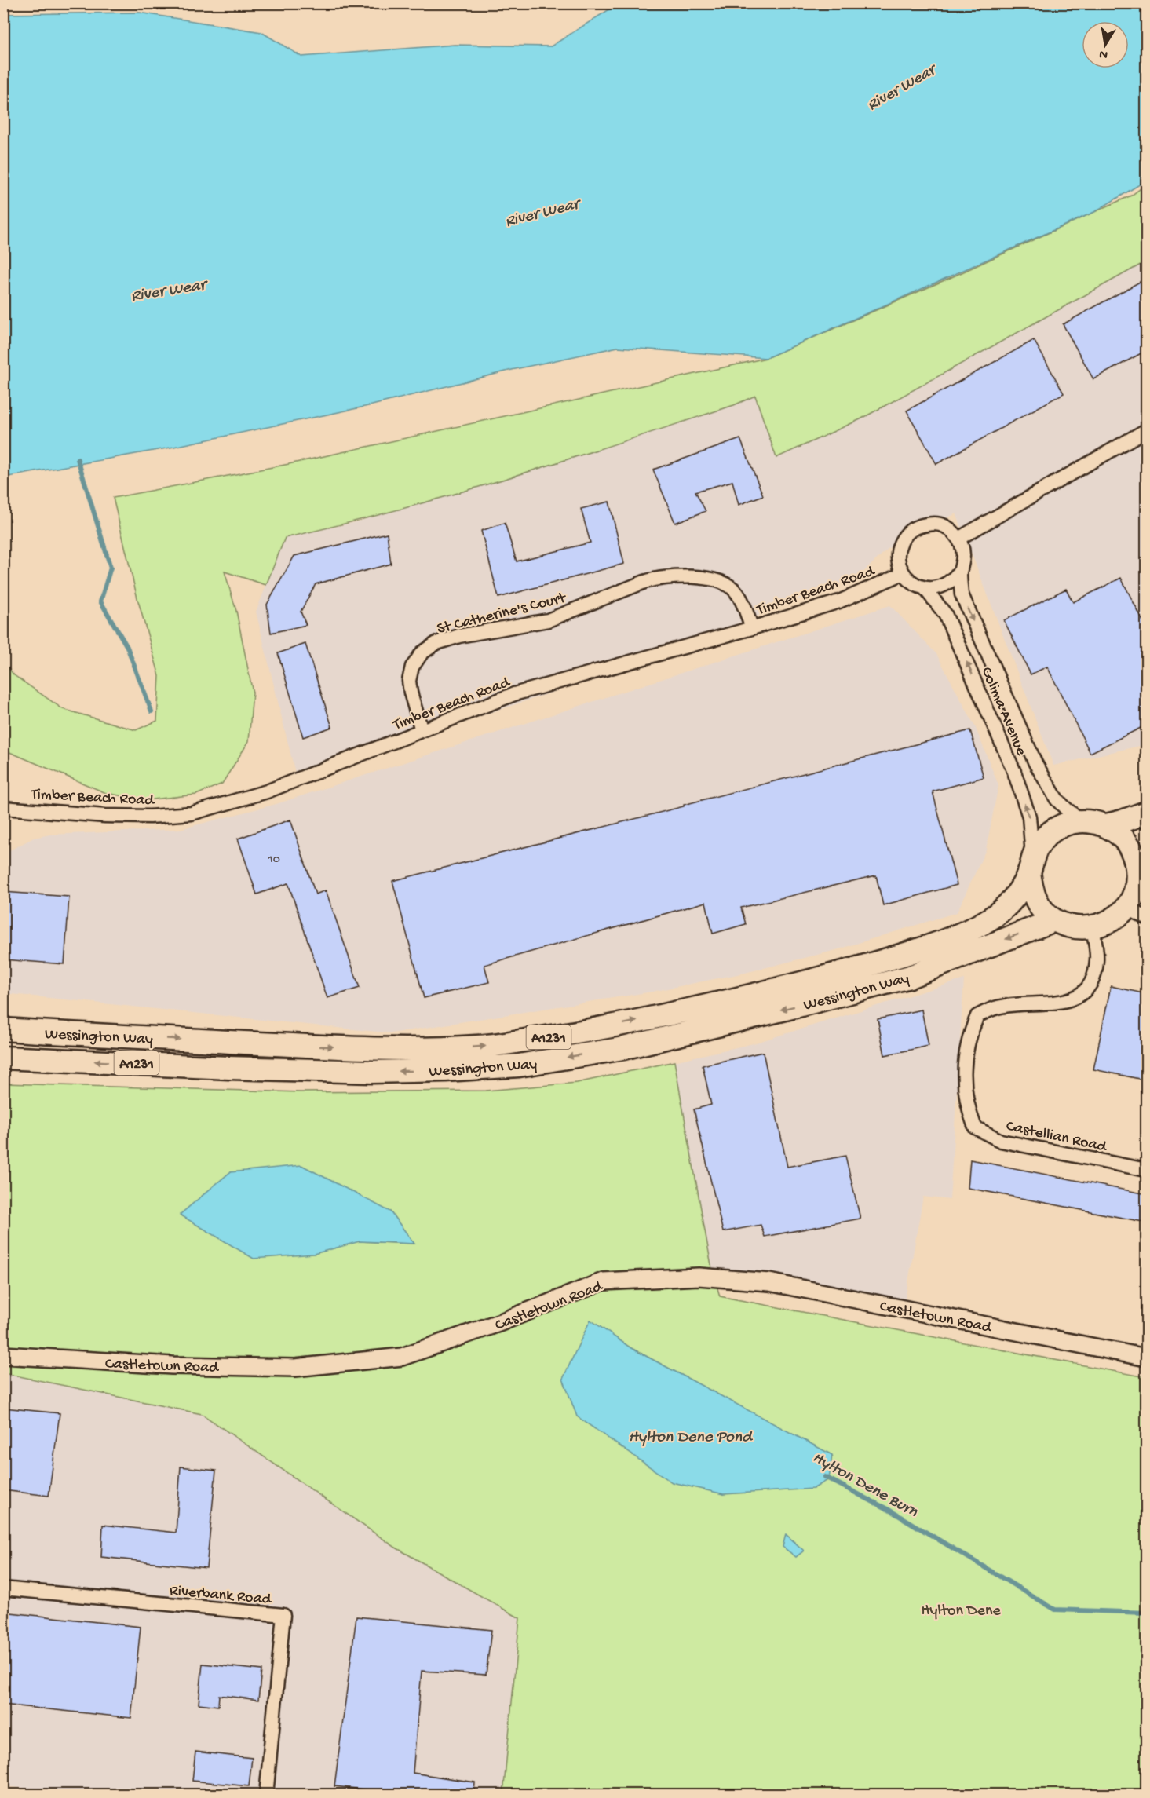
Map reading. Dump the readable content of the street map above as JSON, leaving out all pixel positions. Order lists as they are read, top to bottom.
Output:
{
  "streets": {
    "highway": ["Wessington Way", "A1231"],
    "street": [
      "Timber Beach Road",
      "St Catherine's Court",
      "Colima Avenue",
      "Castellian Road",
      "Castletown Road",
      "Riverbank Road"
    ]
  },
  "crossings": [
    ["Timber Beach Road", "St Catherine's Court"],
    ["Timber Beach Road", "Colima Avenue"],
    ["Colima Avenue", "Wessington Way"],
    ["Colima Avenue", "Castellian Road"],
    ["Wessington Way", "Castellian Road"]
  ],
  "water": ["River Wear", "Hylton Dene Pond", "Hylton Dene Burn"],
  "parks": ["Hylton Dene"],
  "house_numbers": ["10"],
  "north": "bottom"
}
